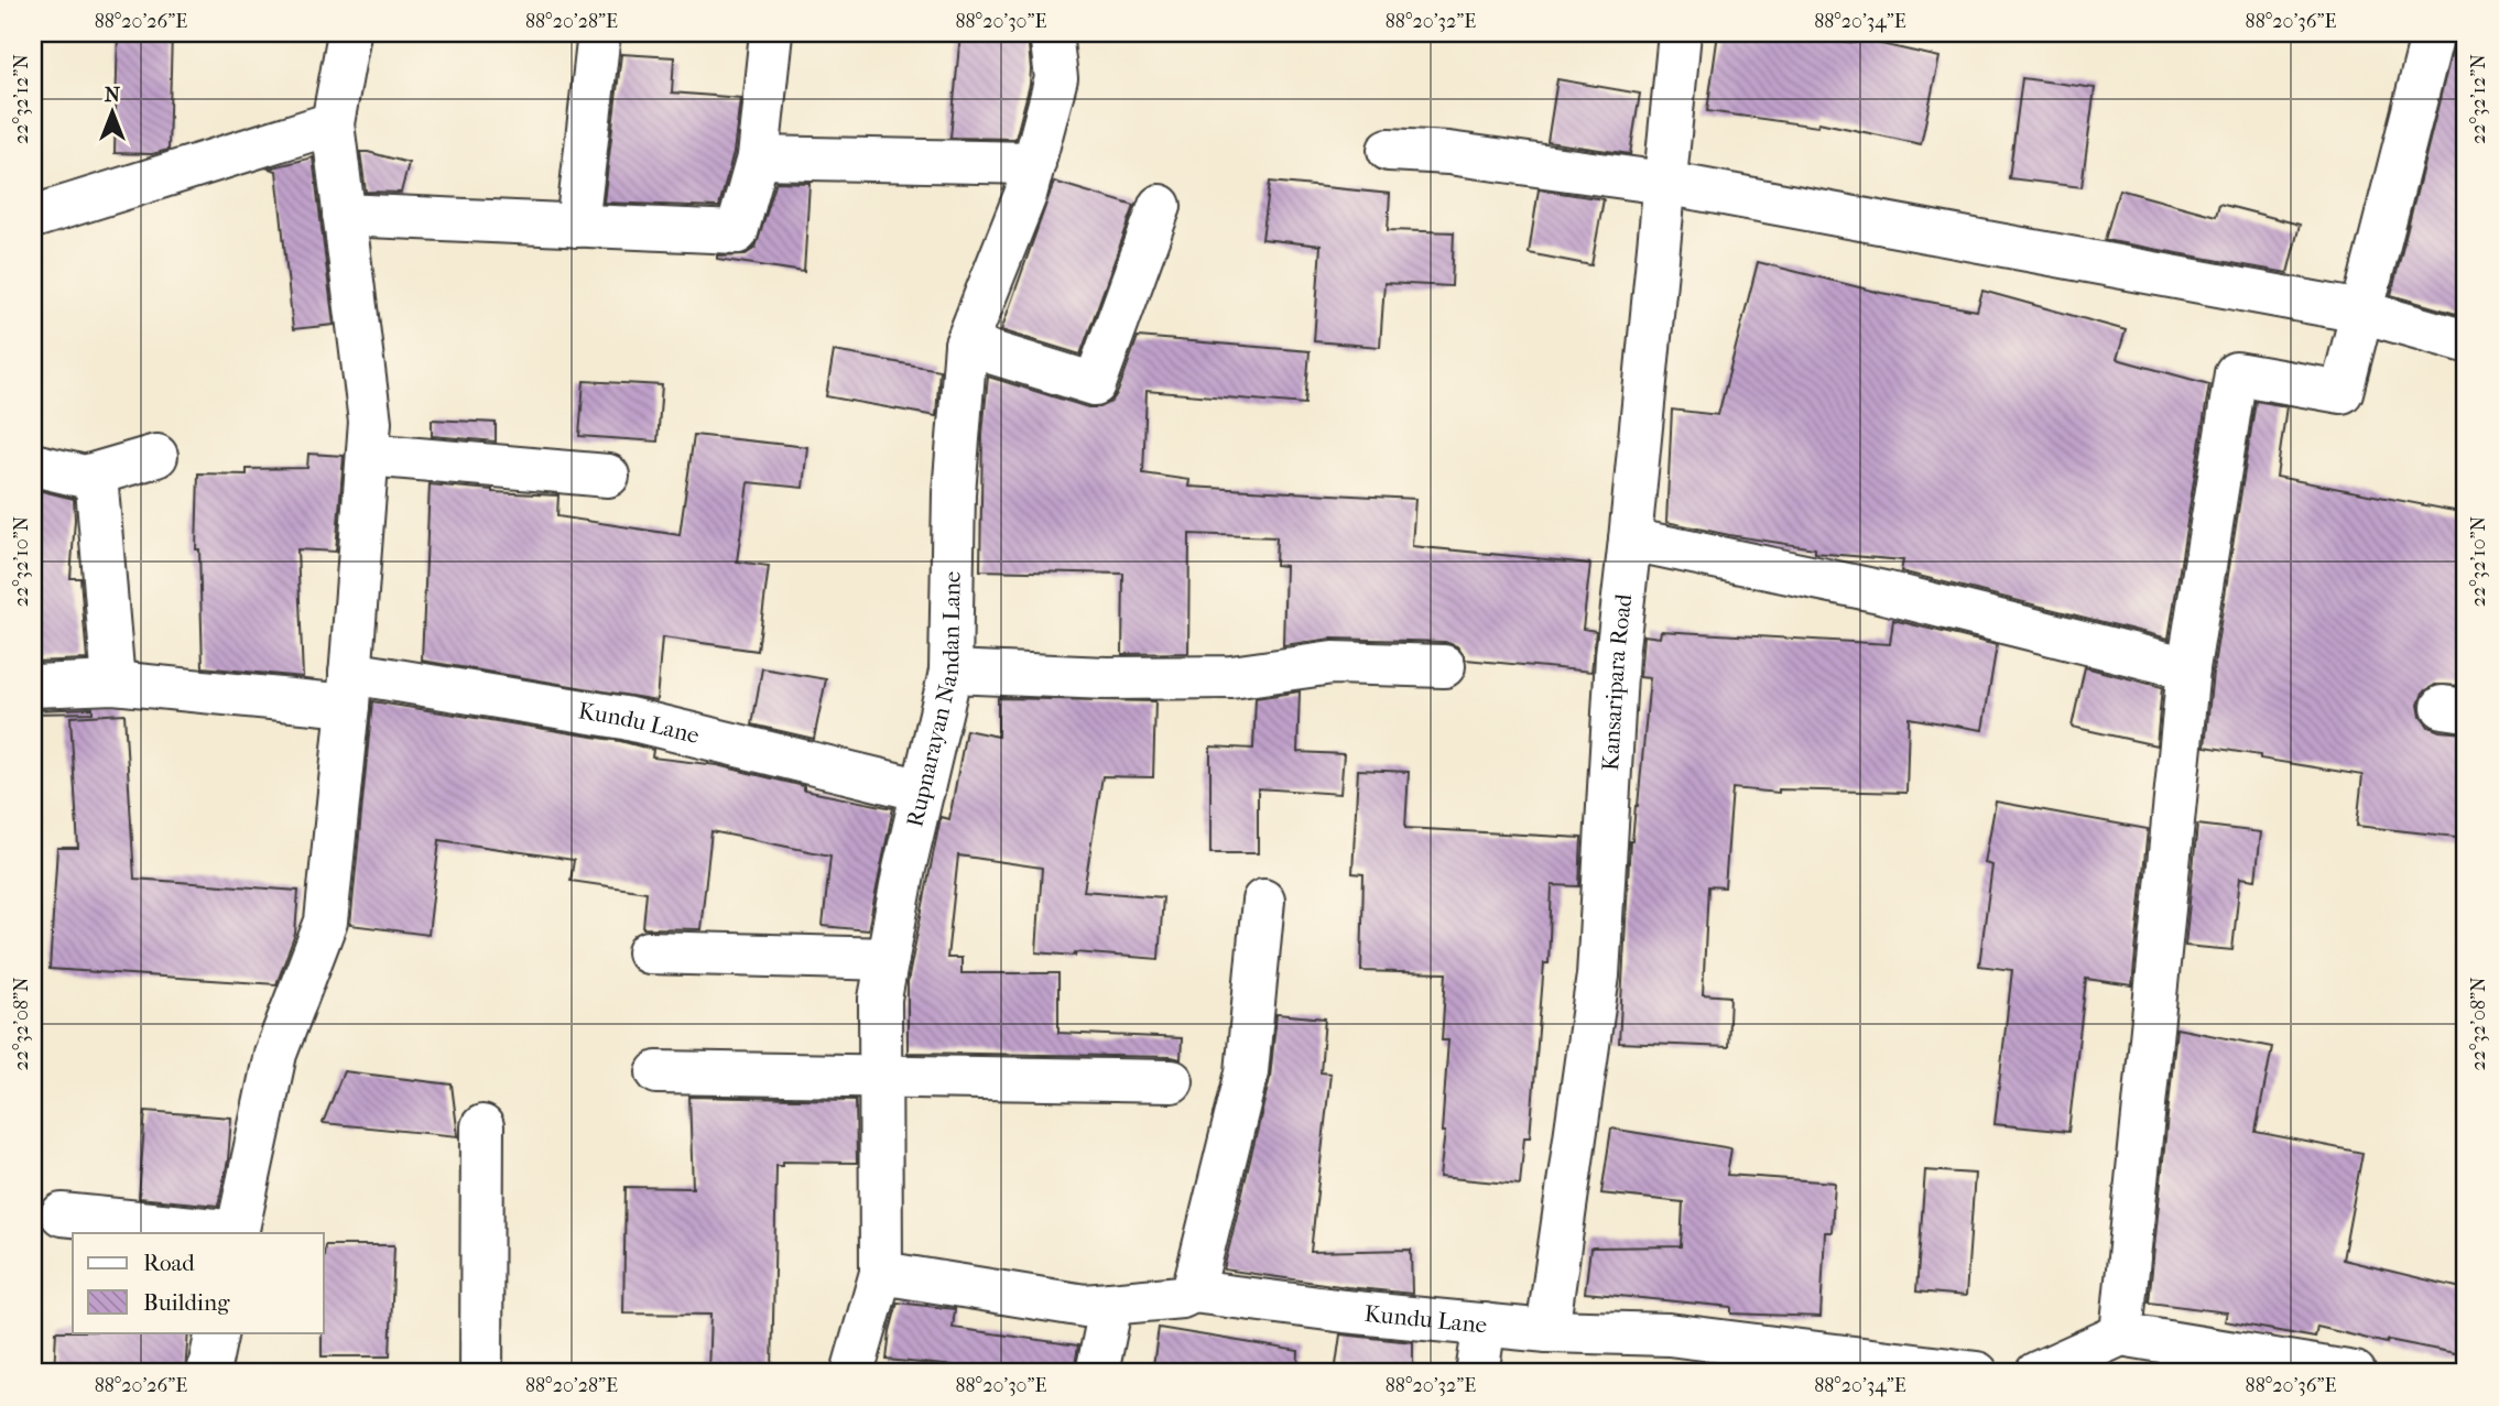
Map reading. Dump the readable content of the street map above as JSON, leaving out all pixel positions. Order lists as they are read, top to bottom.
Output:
{
  "streets": {
    "street": ["Kansaripara Road", "Rupnarayan Nandan Lane", "Kundu Lane"]
  },
  "crossings": [
    ["Kansaripara Road", "Kundu Lane"],
    ["Rupnarayan Nandan Lane", "Kundu Lane"]
  ],
  "legend": ["Road", "Building"],
  "north": "top",
  "coordinates": [
    "88°20'26\"E",
    "88°20'28\"E",
    "88°20'30\"E",
    "88°20'32\"E",
    "88°20'34\"E",
    "88°20'36\"E",
    "22°32'12\"N",
    "22°32'10\"N",
    "22°32'08\"N"
  ]
}
